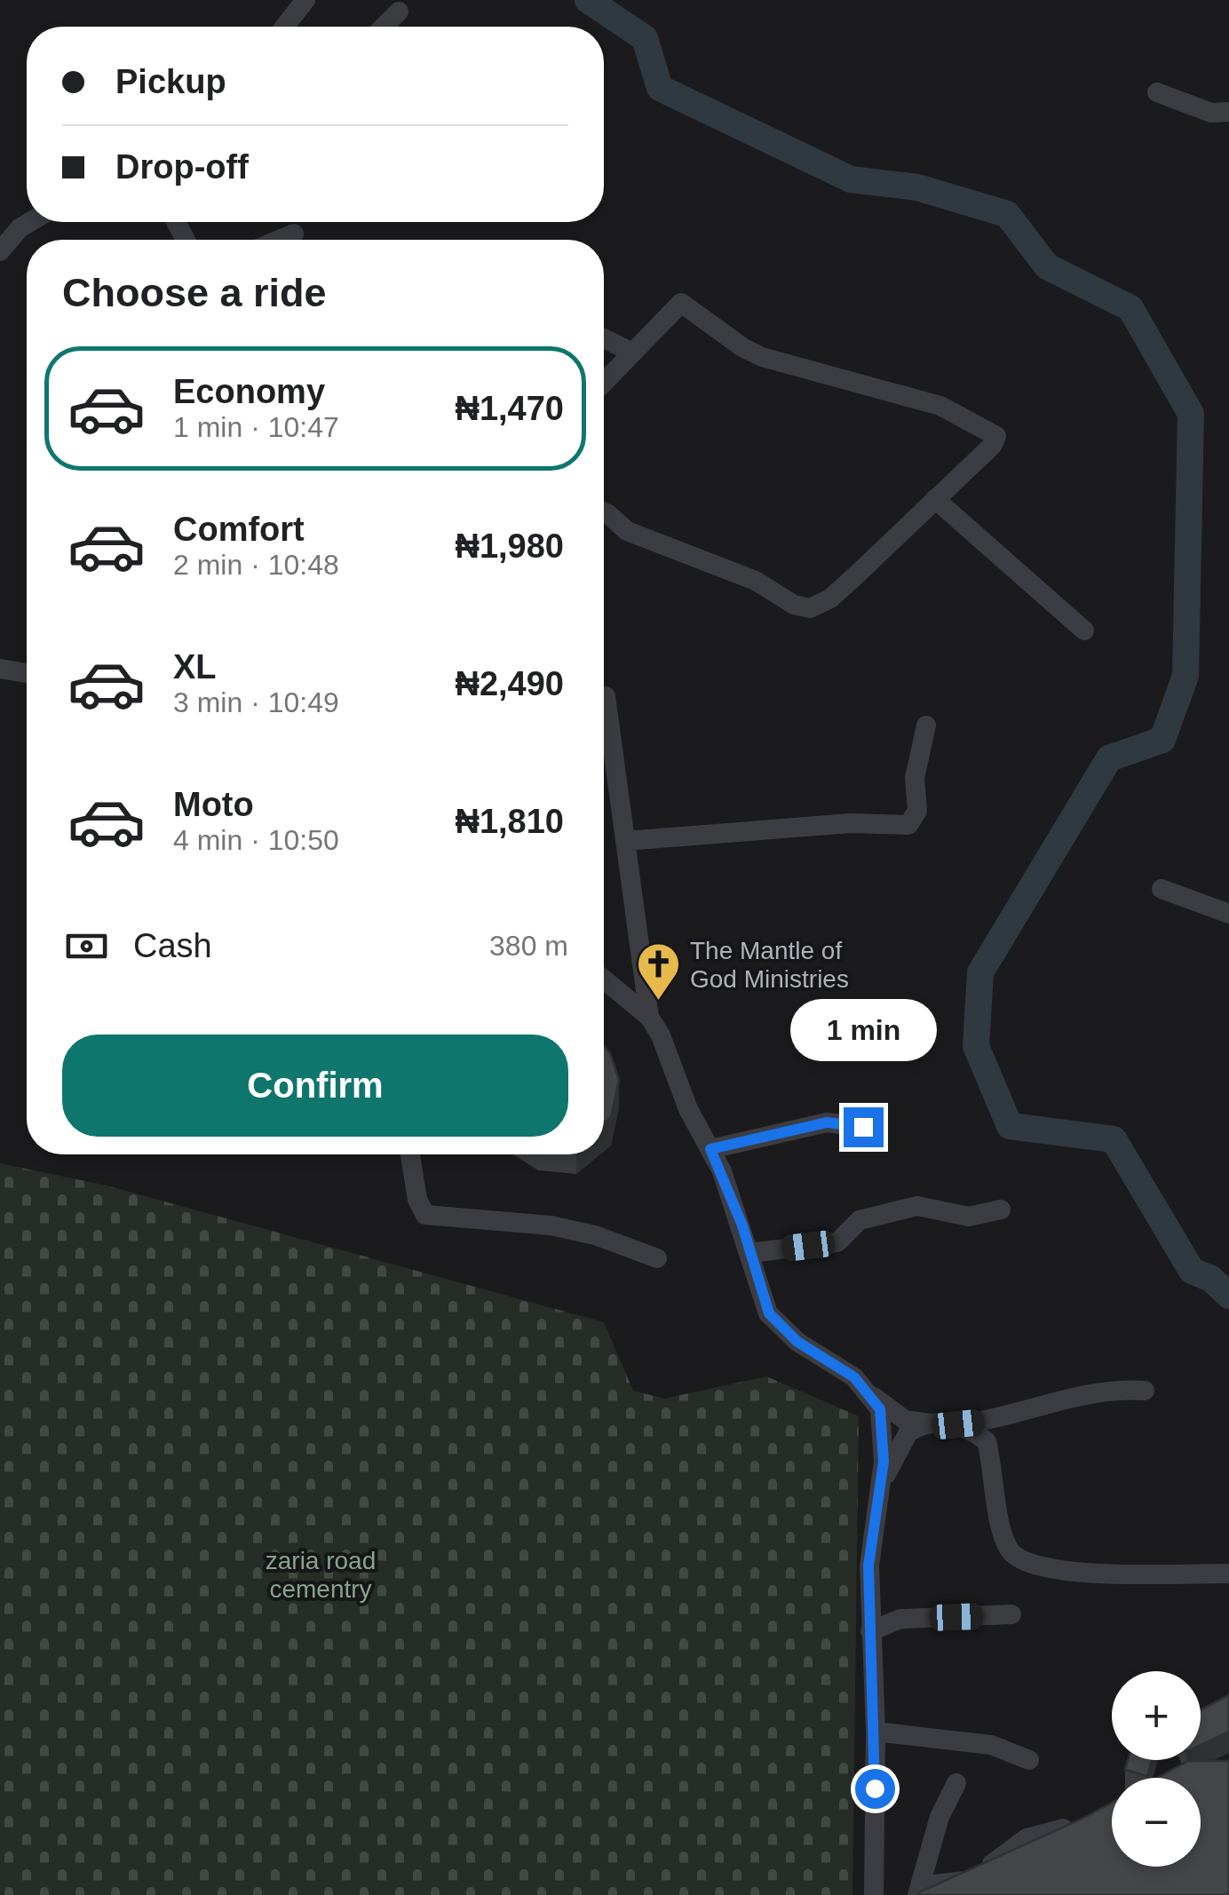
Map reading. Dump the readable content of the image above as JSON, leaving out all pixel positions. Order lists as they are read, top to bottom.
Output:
{
  "parks": ["zaria road cementry"],
  "places": {
    "church": ["The Mantle of God Ministries"]
  },
  "page": {
    "banner": ["Pickup", "Drop-off"],
    "heading": "Choose a ride",
    "list": [
      {
        "name": "Economy",
        "note": "1 min · 10:47",
        "value": "₦1,470"
      },
      {
        "name": "Comfort",
        "note": "2 min · 10:48",
        "value": "₦1,980"
      },
      {
        "name": "XL",
        "note": "3 min · 10:49",
        "value": "₦2,490"
      },
      {
        "name": "Moto",
        "note": "4 min · 10:50",
        "value": "₦1,810"
      }
    ],
    "pay": ["Cash", "380 m"],
    "bubble": "1 min",
    "buttons": "Confirm",
    "map_buttons": ["+", "−"]
  }
}
